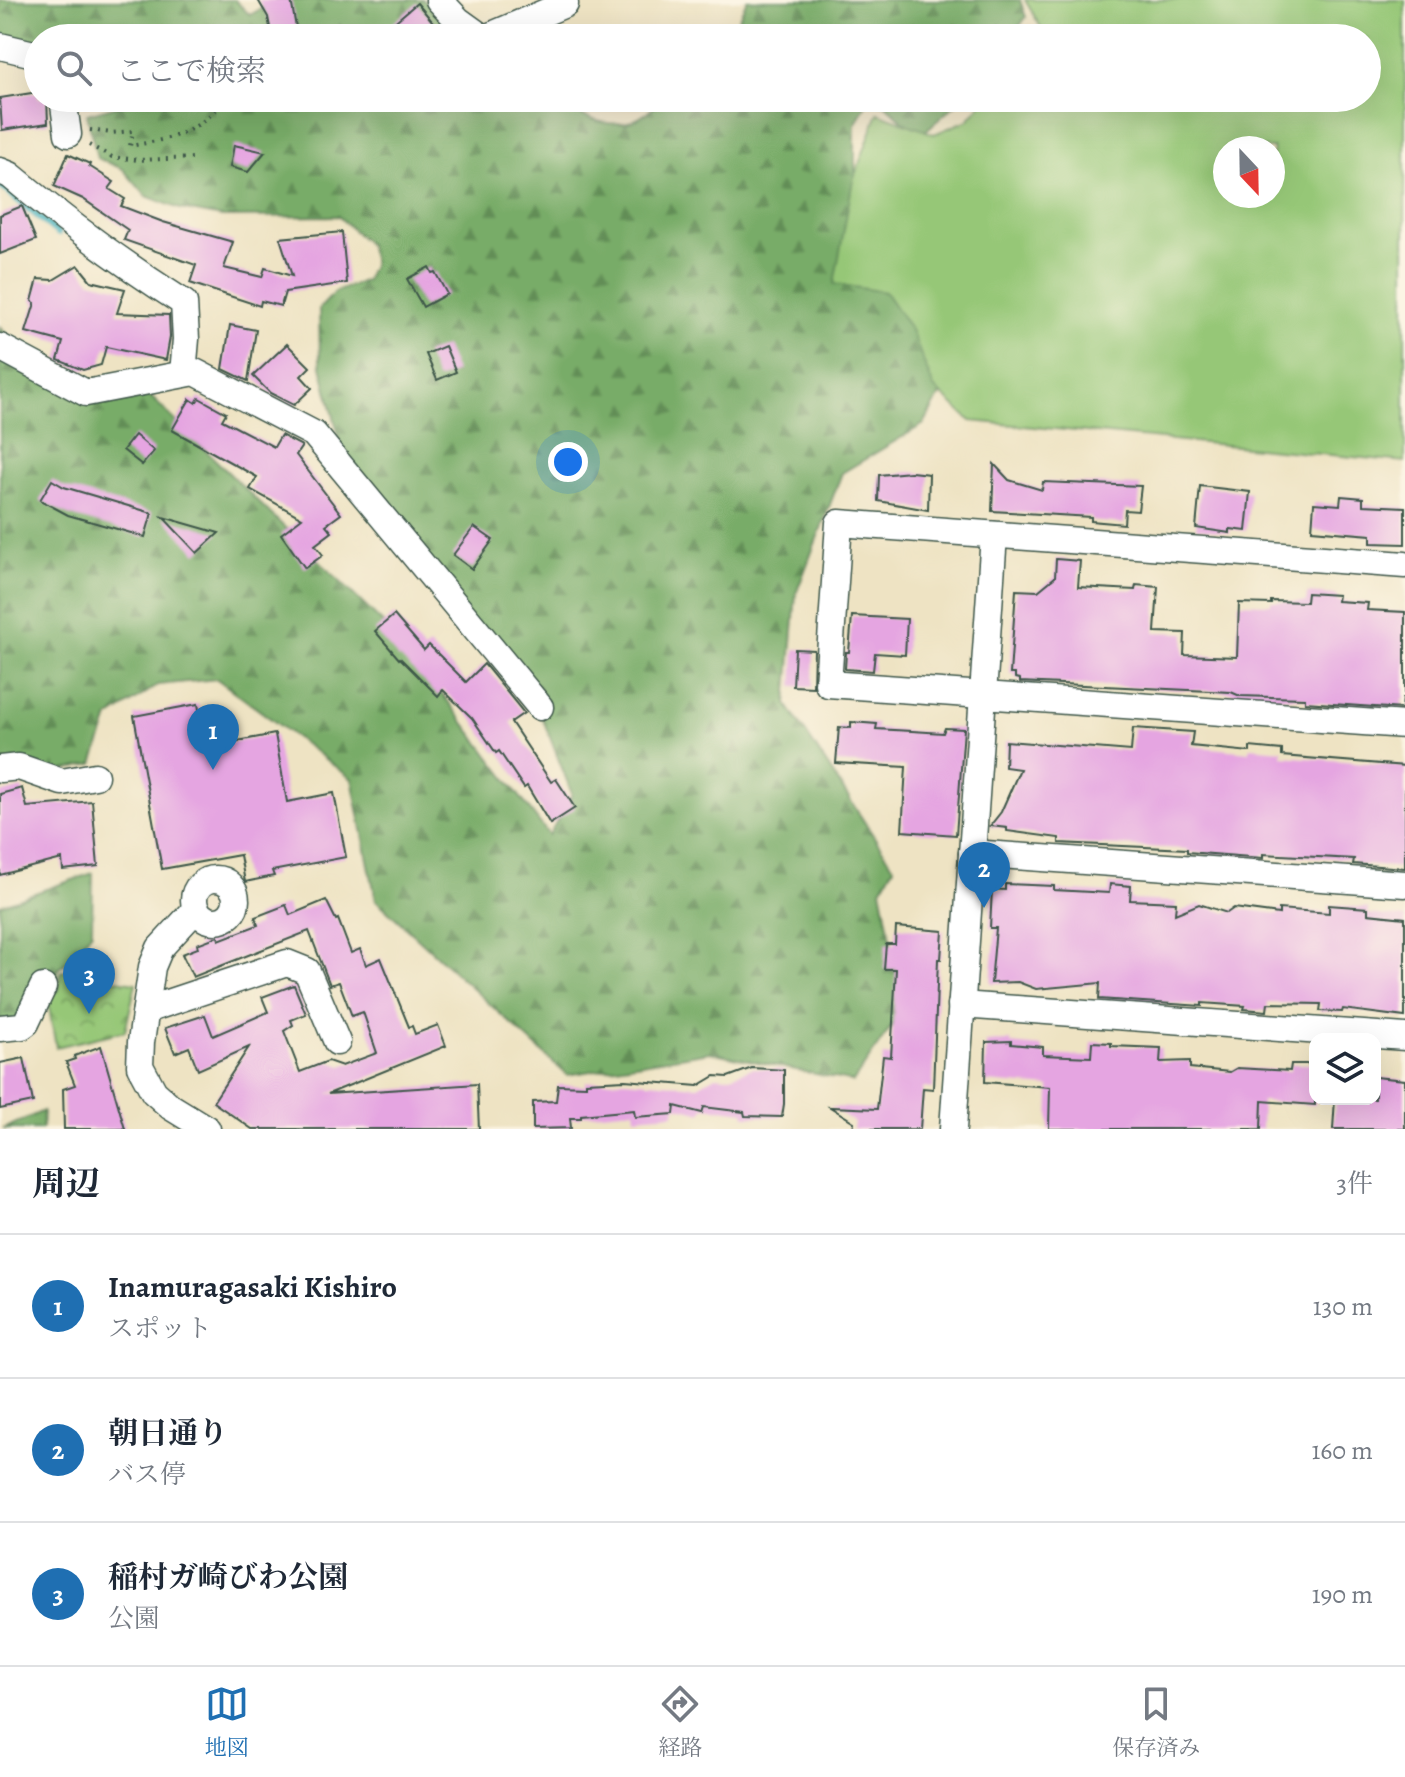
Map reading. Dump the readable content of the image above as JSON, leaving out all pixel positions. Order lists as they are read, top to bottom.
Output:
{
  "north": "bottom",
  "page": {
    "search": "ここで検索",
    "pins": ["1", "2", "3"],
    "heading": ["周辺", "3件"],
    "list": [
      {
        "mark": "1",
        "name": "Inamuragasaki Kishiro",
        "note": "スポット",
        "value": "130 m"
      },
      {
        "mark": "2",
        "name": "朝日通り",
        "note": "バス停",
        "value": "160 m"
      },
      {
        "mark": "3",
        "name": "稲村ガ崎びわ公園",
        "note": "公園",
        "value": "190 m"
      }
    ],
    "nav": ["地図", "経路", "保存済み"]
  }
}
